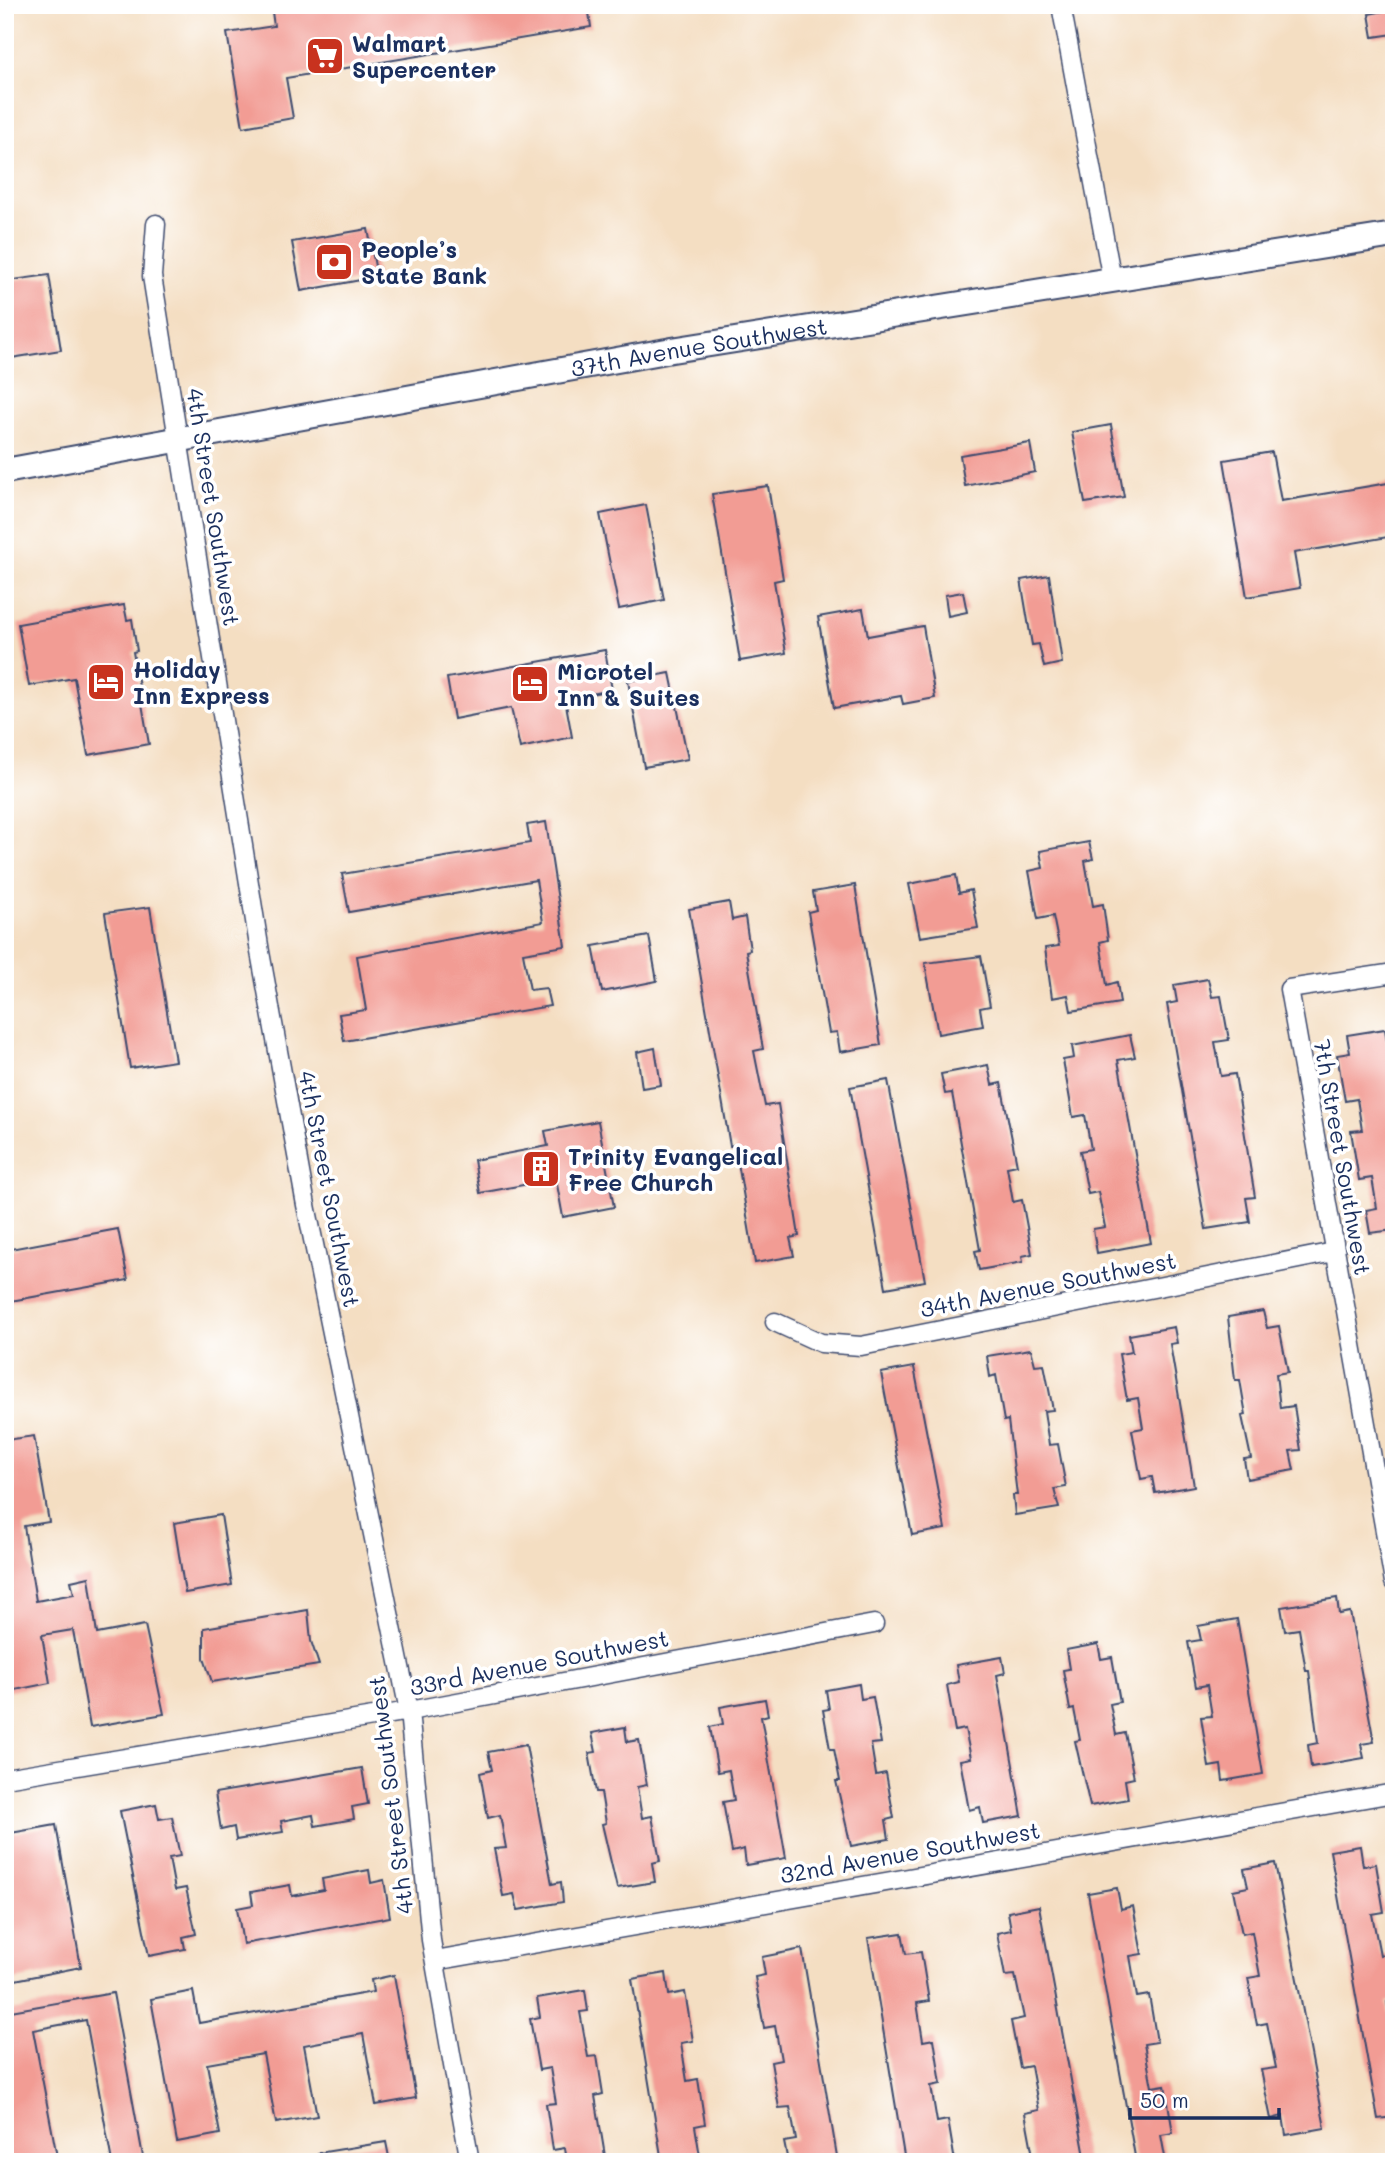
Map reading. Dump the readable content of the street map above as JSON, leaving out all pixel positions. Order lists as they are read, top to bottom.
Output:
{
  "streets": {
    "main road": ["37th Avenue Southwest"],
    "street": [
      "4th Street Southwest",
      "7th Street Southwest",
      "34th Avenue Southwest",
      "33rd Avenue Southwest",
      "32nd Avenue Southwest"
    ]
  },
  "crossings": [
    ["37th Avenue Southwest", "4th Street Southwest"],
    ["4th Street Southwest", "33rd Avenue Southwest"],
    ["4th Street Southwest", "32nd Avenue Southwest"],
    ["7th Street Southwest", "34th Avenue Southwest"]
  ],
  "places": {
    "supermarket": ["Walmart Supercenter"],
    "bank": ["People’s State Bank"],
    "hotel": ["Holiday Inn Express", "Microtel Inn & Suites"],
    "building": ["Trinity Evangelical Free Church"]
  },
  "scale_bar": "50 m"
}
